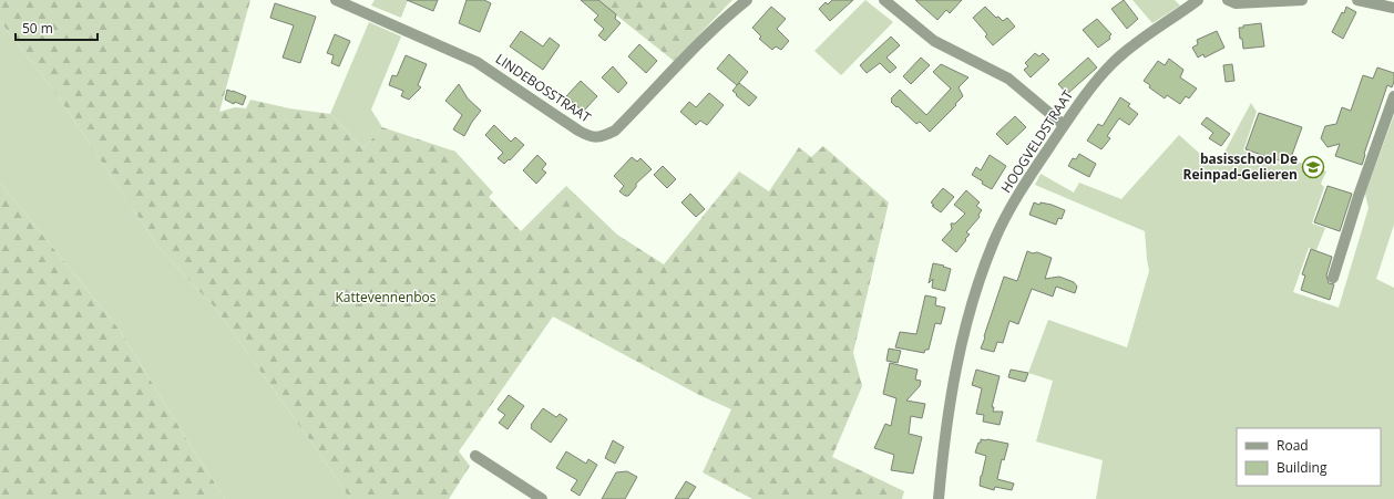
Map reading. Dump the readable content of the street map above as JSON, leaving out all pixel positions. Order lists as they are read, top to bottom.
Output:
{
  "streets": {
    "street": ["LINDEBOSSTRAAT", "HOOGVELDSTRAAT"]
  },
  "parks": ["Kattevennenbos"],
  "places": {
    "school or university": ["basisschool De Reinpad-Gelieren"]
  },
  "legend": ["Road", "Building"],
  "scale_bar": "50 m"
}
